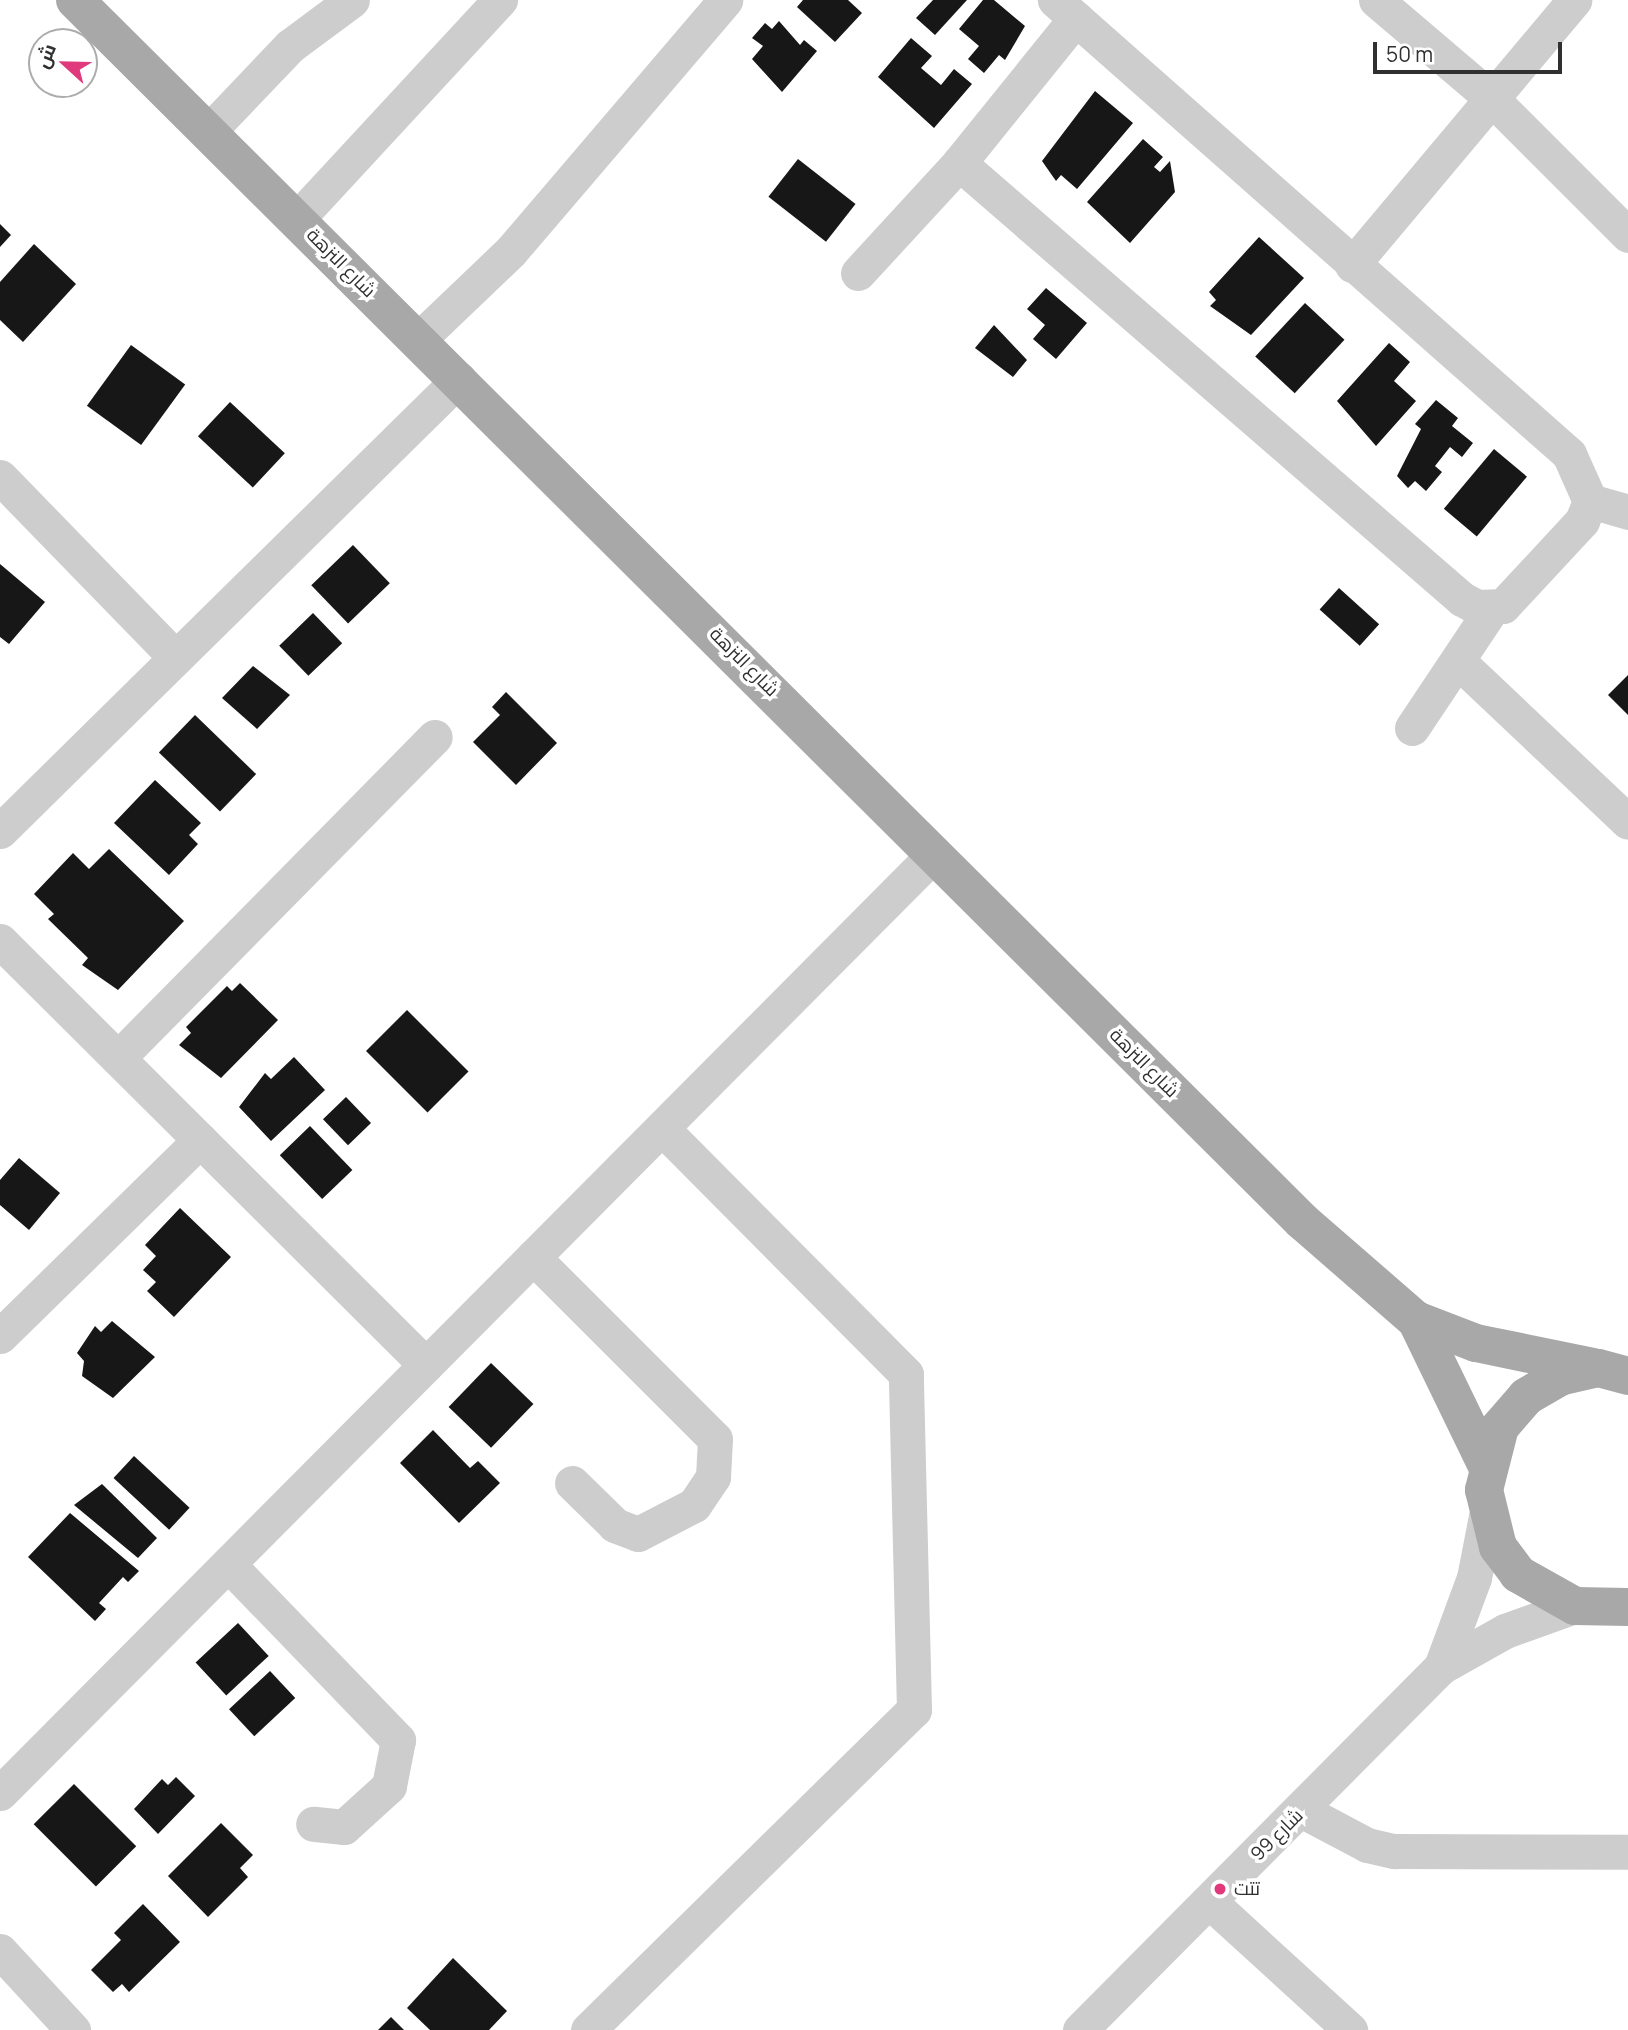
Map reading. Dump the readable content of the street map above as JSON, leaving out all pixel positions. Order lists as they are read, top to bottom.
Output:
{
  "streets": {
    "main road": ["شارع النزهة"],
    "street": ["شارع 99"]
  },
  "places": ["تتت"],
  "scale_bar": "50 m",
  "north": "left"
}
